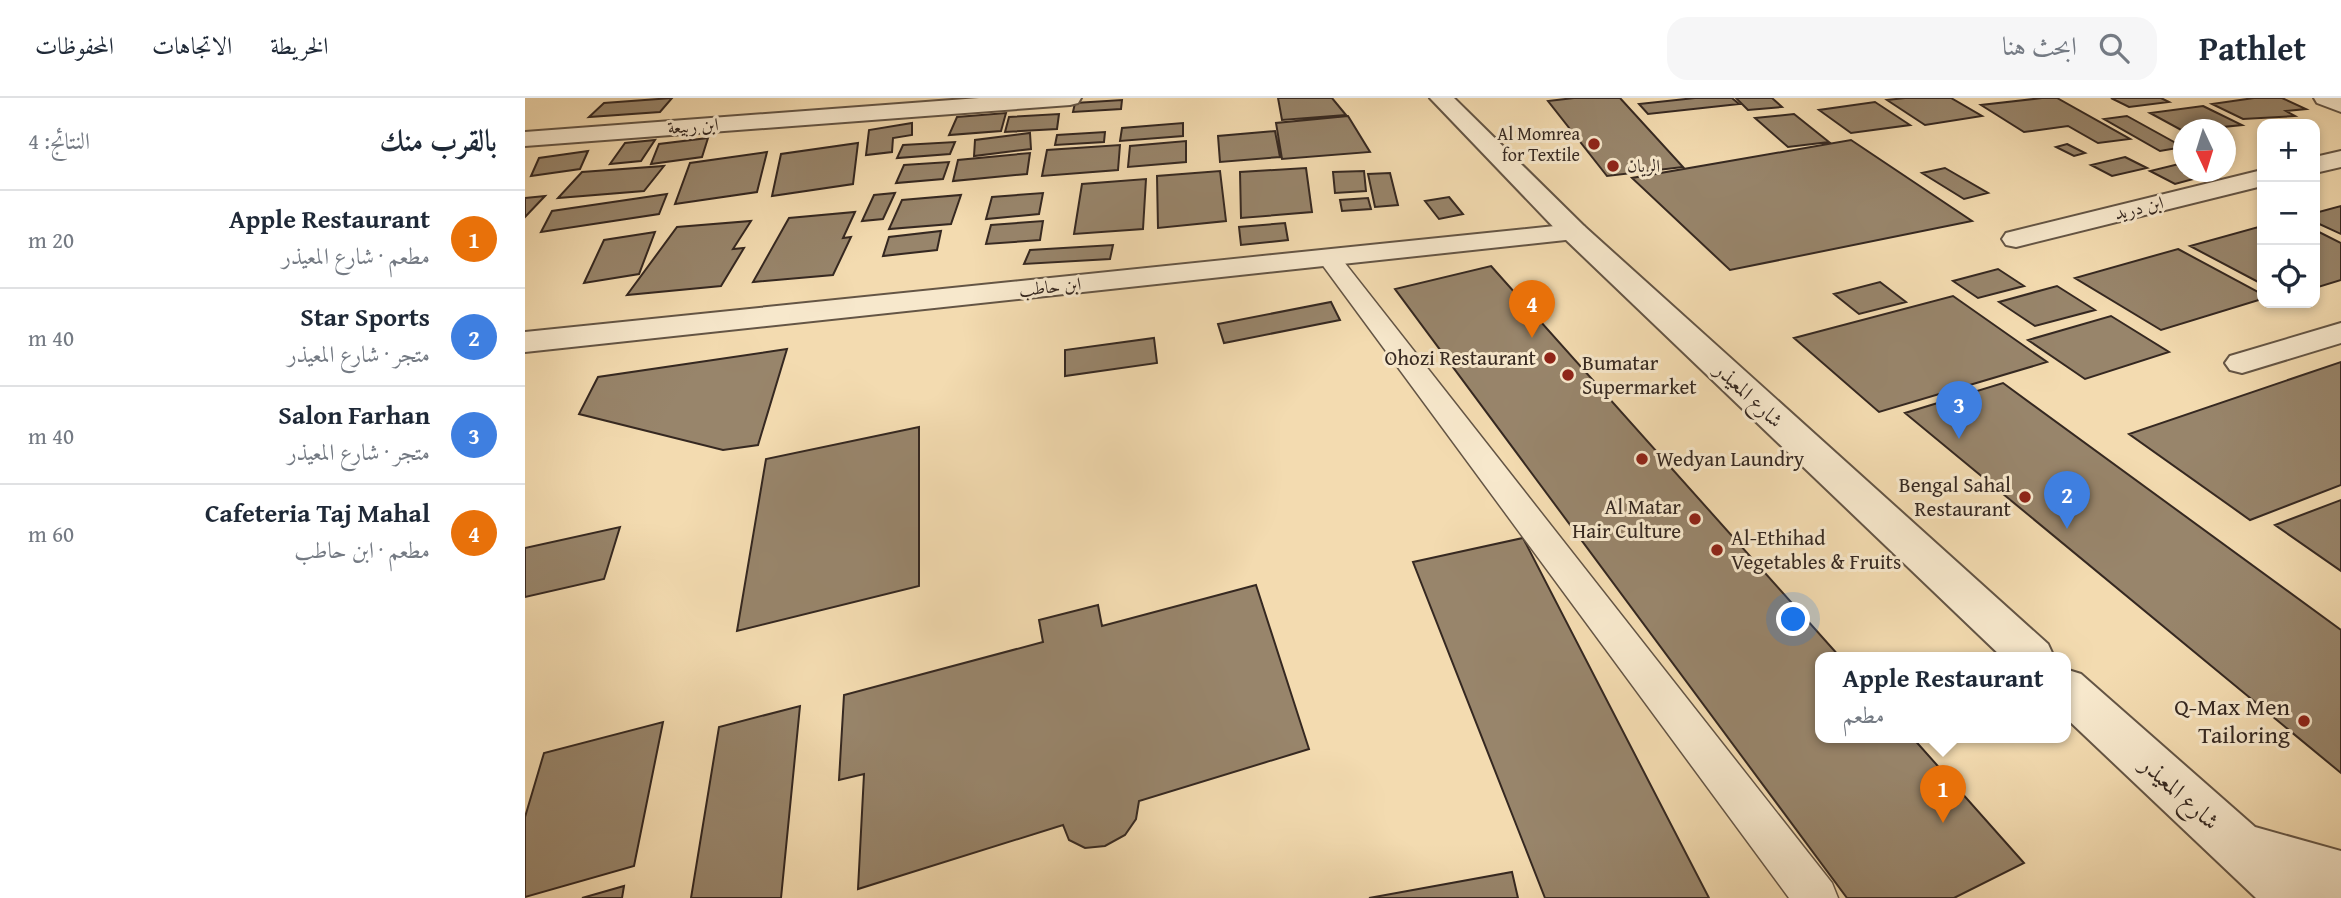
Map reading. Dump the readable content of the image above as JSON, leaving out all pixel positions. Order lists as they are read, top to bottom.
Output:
{
  "streets": {
    "street": [
      "ابن ربيعة",
      "ابن دريد",
      "ابن حاطب",
      "شارع المعيذر"
    ]
  },
  "crossings": [
    ["ابن حاطب", "شارع المعيذر"]
  ],
  "places": [
    "Al Momrea for Textile",
    "الريان",
    "Ohozi Restaurant",
    "Bumatar Supermarket",
    "Wedyan Laundry",
    "Bengal Sahal Restaurant",
    "Al Matar Hair Culture",
    "Al-Ethihad Vegetables & Fruits",
    "Q-Max Men Tailoring"
  ],
  "north": "bottom",
  "page": {
    "header": "Pathlet",
    "search": "ابحث هنا",
    "nav": ["الخريطة", "الاتجاهات", "المحفوظات"],
    "heading": ["بالقرب منك", "النتائج: 4"],
    "map_buttons": ["+", "−"],
    "list": [
      {
        "mark": "1",
        "name": "Apple Restaurant",
        "note": "مطعم · شارع المعيذر",
        "value": "20 m"
      },
      {
        "mark": "2",
        "name": "Star Sports",
        "note": "متجر · شارع المعيذر",
        "value": "40 m"
      },
      {
        "mark": "3",
        "name": "Salon Farhan",
        "note": "متجر · شارع المعيذر",
        "value": "40 m"
      },
      {
        "mark": "4",
        "name": "Cafeteria Taj Mahal",
        "note": "مطعم · ابن حاطب",
        "value": "60 m"
      }
    ],
    "pins": [
      "4",
      "3",
      "2",
      "1"
    ],
    "popup": ["Apple Restaurant", "مطعم"]
  }
}
